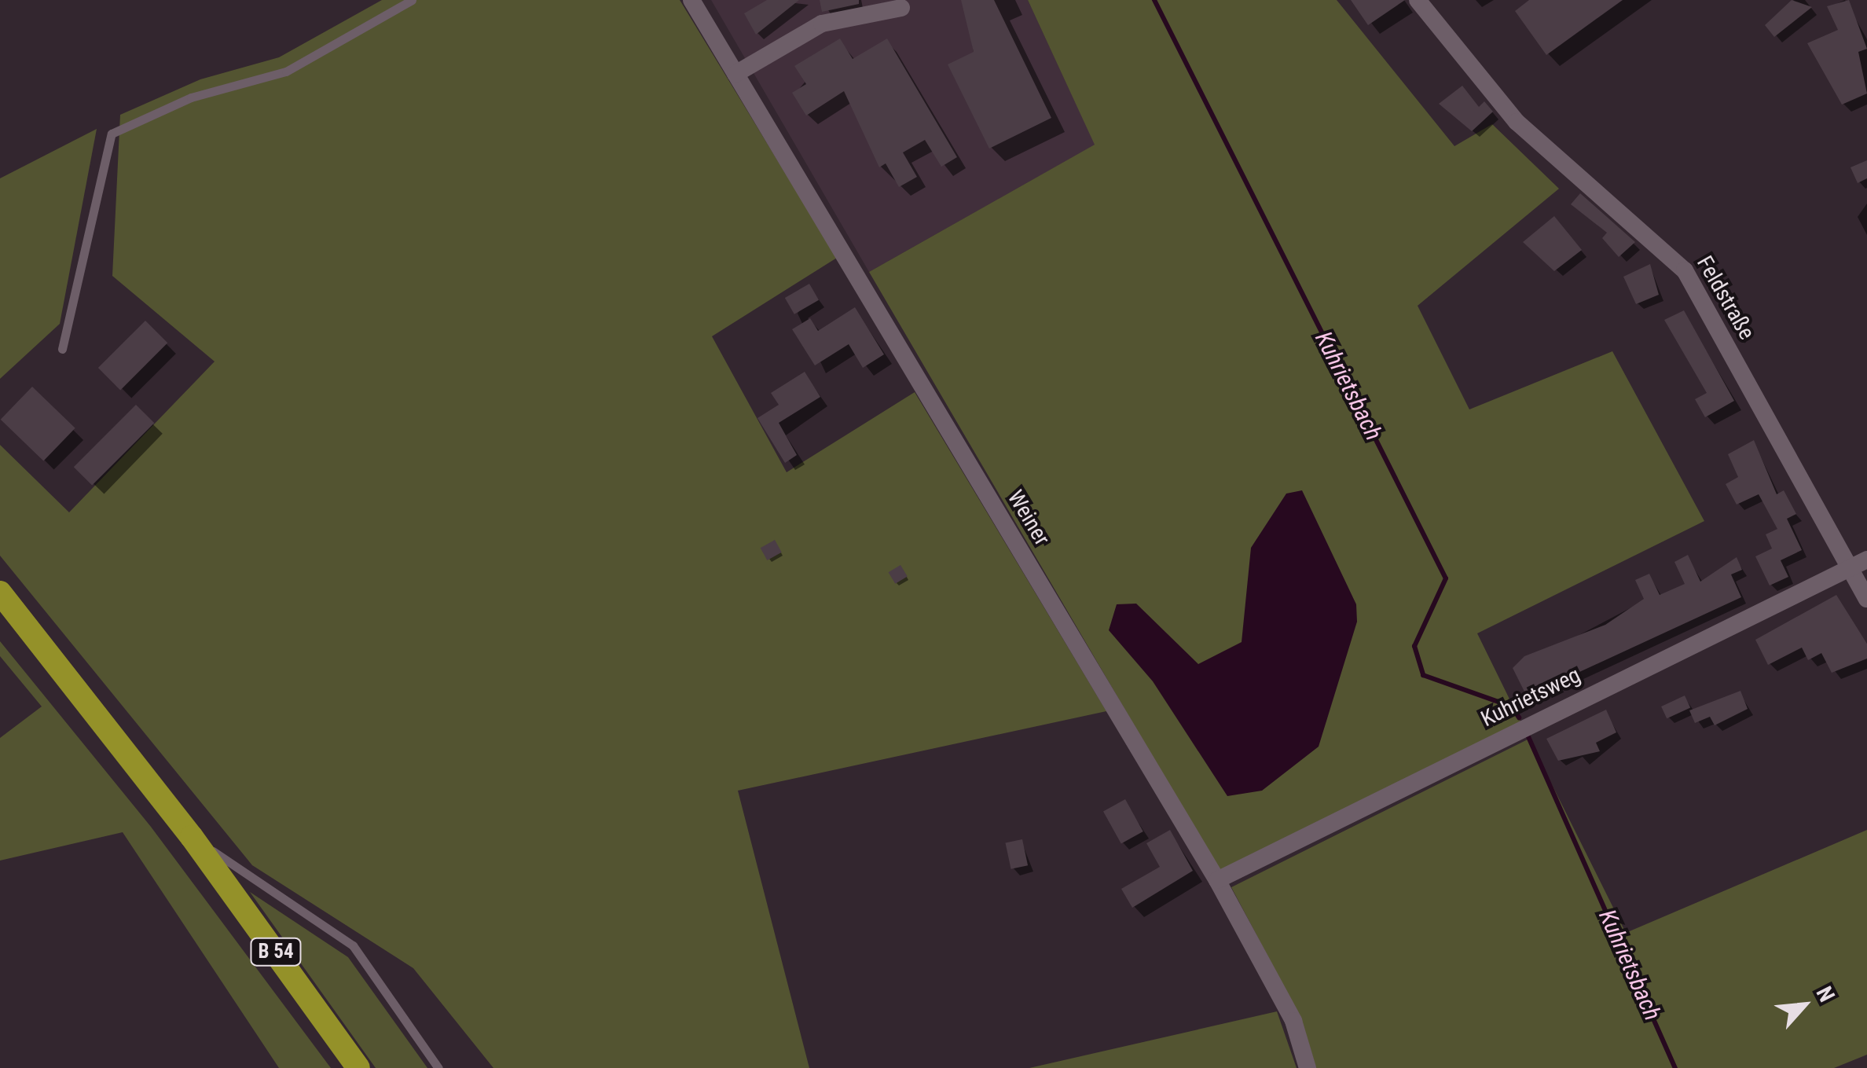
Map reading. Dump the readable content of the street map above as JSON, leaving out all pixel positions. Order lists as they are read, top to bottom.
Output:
{
  "streets": {
    "highway": ["B 54"],
    "street": ["Feldstraße", "Weiner", "Kuhrietsweg"]
  },
  "crossings": [
    ["Feldstraße", "Kuhrietsweg"],
    ["Weiner", "Kuhrietsweg"]
  ],
  "water": ["Kuhrietsbach"],
  "north": "top right"
}
